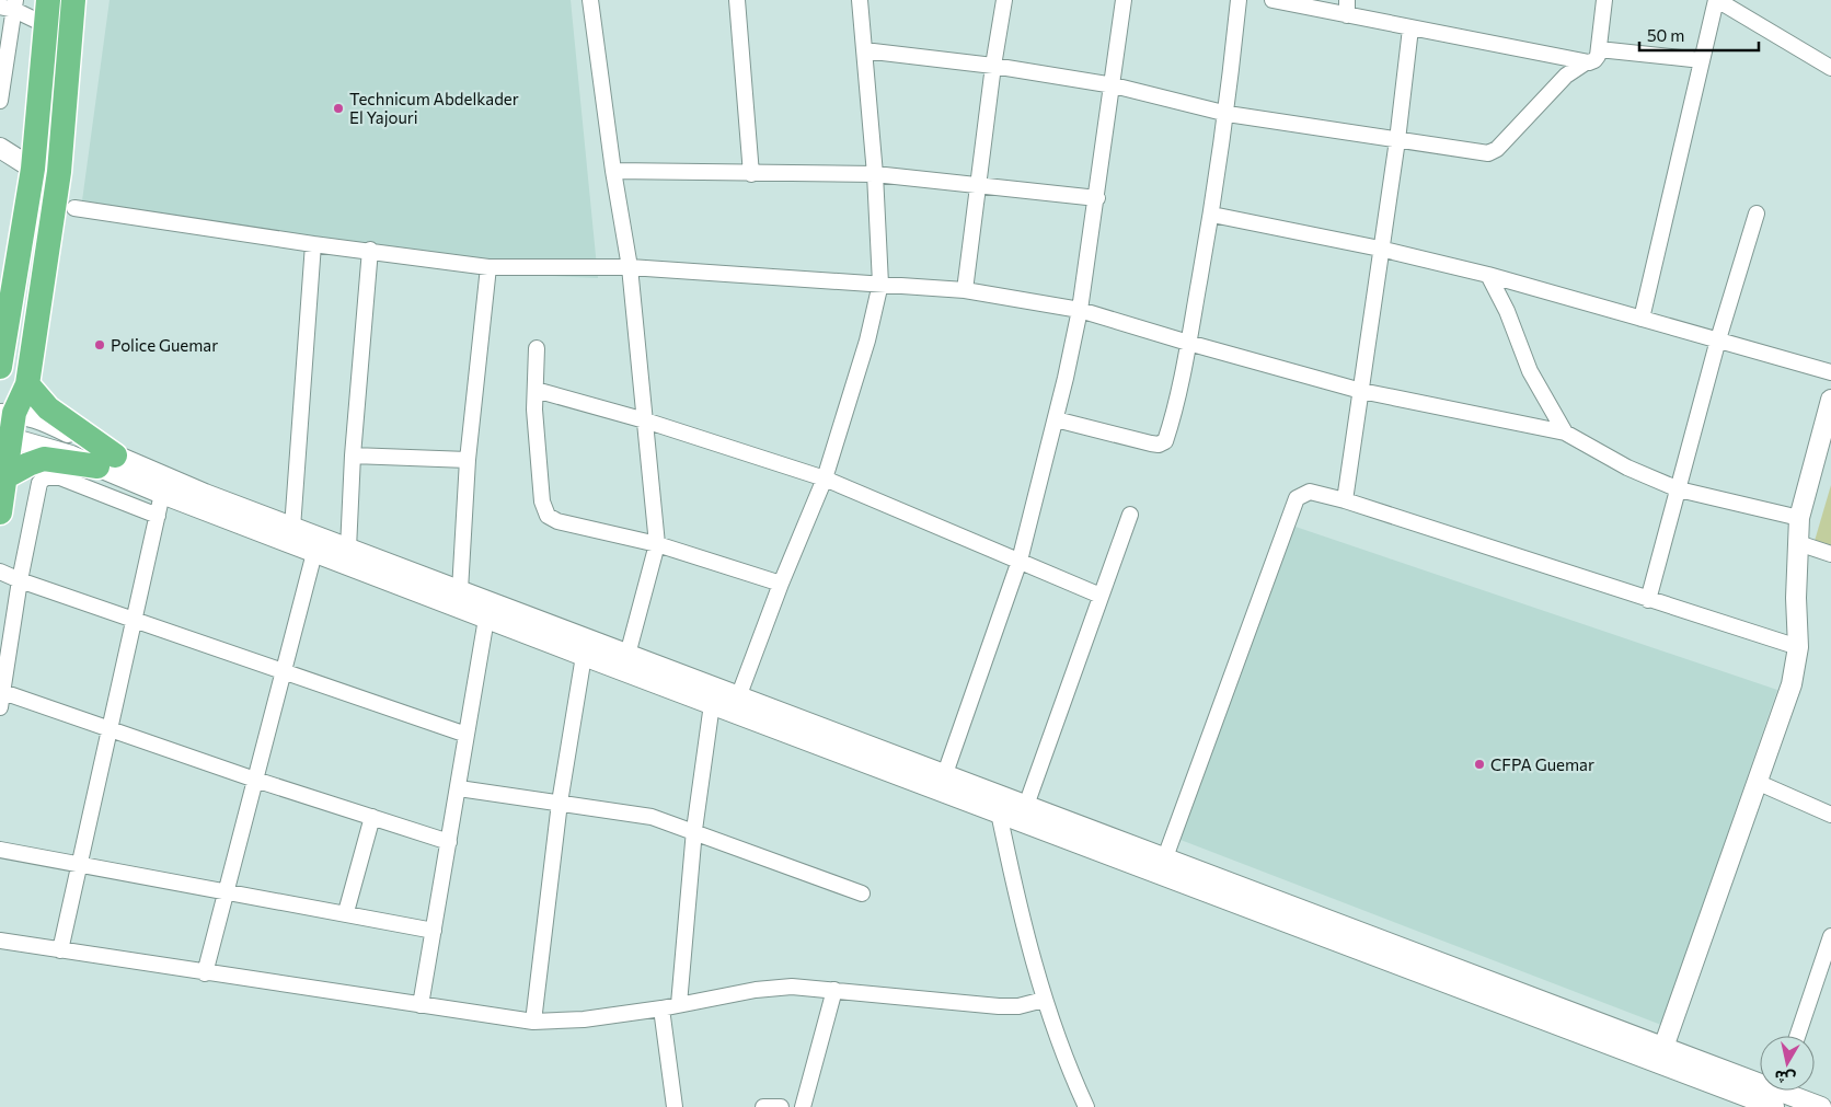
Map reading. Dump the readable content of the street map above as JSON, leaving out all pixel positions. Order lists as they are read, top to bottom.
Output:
{
  "places": ["Technicum Abdelkader El Yajouri", "Police Guemar", "CFPA Guemar"],
  "scale_bar": "50 m",
  "north": "bottom"
}
